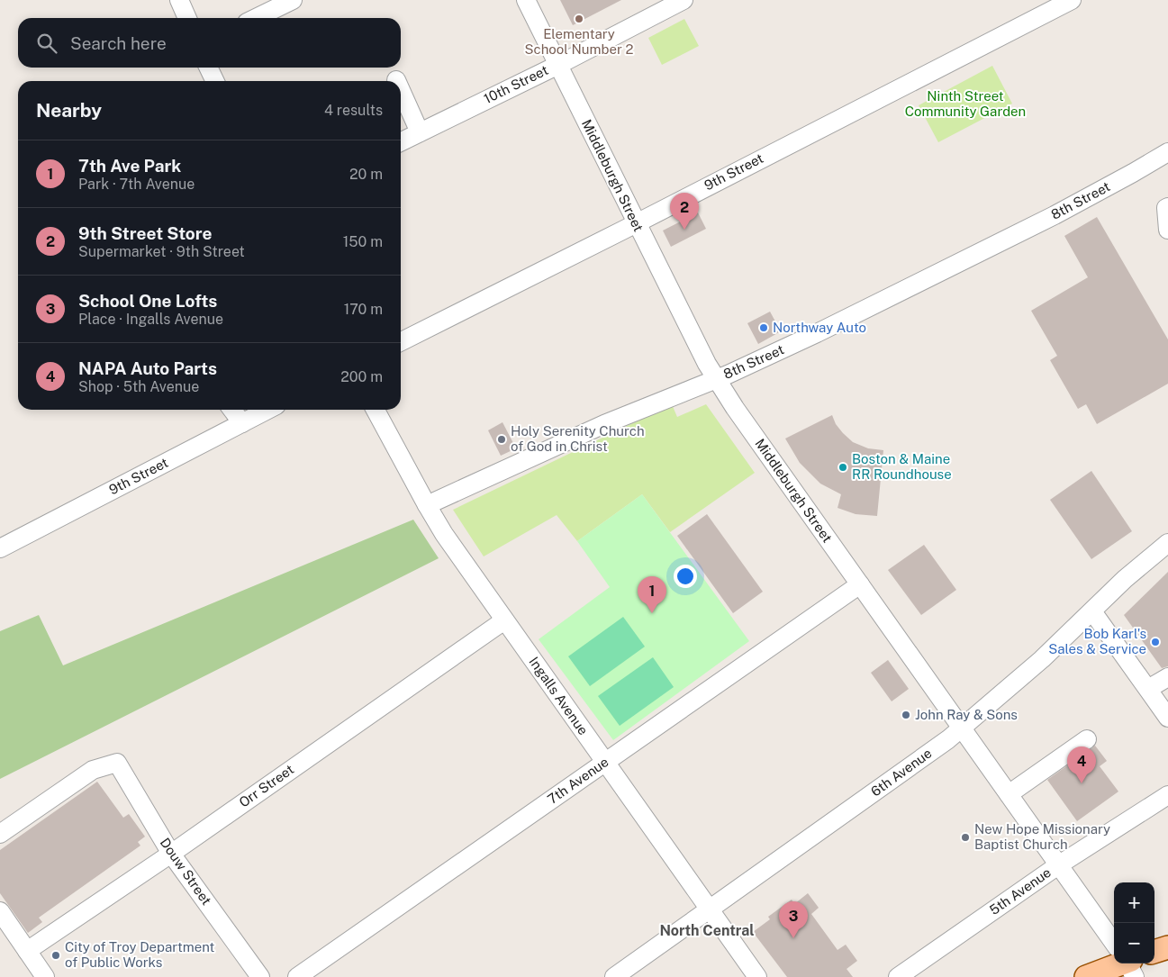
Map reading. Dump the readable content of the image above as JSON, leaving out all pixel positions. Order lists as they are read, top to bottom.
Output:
{
  "streets": {
    "street": [
      "10th Street",
      "9th Street",
      "Middleburgh Street",
      "8th Street",
      "Ingalls Avenue",
      "6th Avenue",
      "7th Avenue",
      "Orr Street",
      "Douw Street",
      "5th Avenue"
    ]
  },
  "crossings": [
    ["10th Street", "Middleburgh Street"],
    ["9th Street", "Middleburgh Street"],
    ["Middleburgh Street", "8th Street"],
    ["Middleburgh Street", "6th Avenue"],
    ["Middleburgh Street", "7th Avenue"],
    ["Middleburgh Street", "5th Avenue"],
    ["8th Street", "Ingalls Avenue"],
    ["Ingalls Avenue", "6th Avenue"],
    ["Ingalls Avenue", "7th Avenue"],
    ["Ingalls Avenue", "Orr Street"],
    ["Orr Street", "Douw Street"]
  ],
  "districts": ["North Central"],
  "parks": ["Ninth Street Community Garden"],
  "places": [
    "Elementary School Number 2",
    "Northway Auto",
    "Holy Serenity Church of God in Christ",
    "Boston & Maine RR Roundhouse",
    "Bob Karl's Sales & Service",
    "John Ray & Sons",
    "New Hope Missionary Baptist Church",
    "City of Troy Department of Public Works"
  ],
  "page": {
    "search": "Search here",
    "heading": ["Nearby", "4 results"],
    "list": [
      {
        "mark": "1",
        "name": "7th Ave Park",
        "note": "Park · 7th Avenue",
        "value": "20 m"
      },
      {
        "mark": "2",
        "name": "9th Street Store",
        "note": "Supermarket · 9th Street",
        "value": "150 m"
      },
      {
        "mark": "3",
        "name": "School One Lofts",
        "note": "Place · Ingalls Avenue",
        "value": "170 m"
      },
      {
        "mark": "4",
        "name": "NAPA Auto Parts",
        "note": "Shop · 5th Avenue",
        "value": "200 m"
      }
    ],
    "pins": [
      "2",
      "1",
      "4",
      "3"
    ],
    "map_buttons": ["+", "−"]
  }
}
